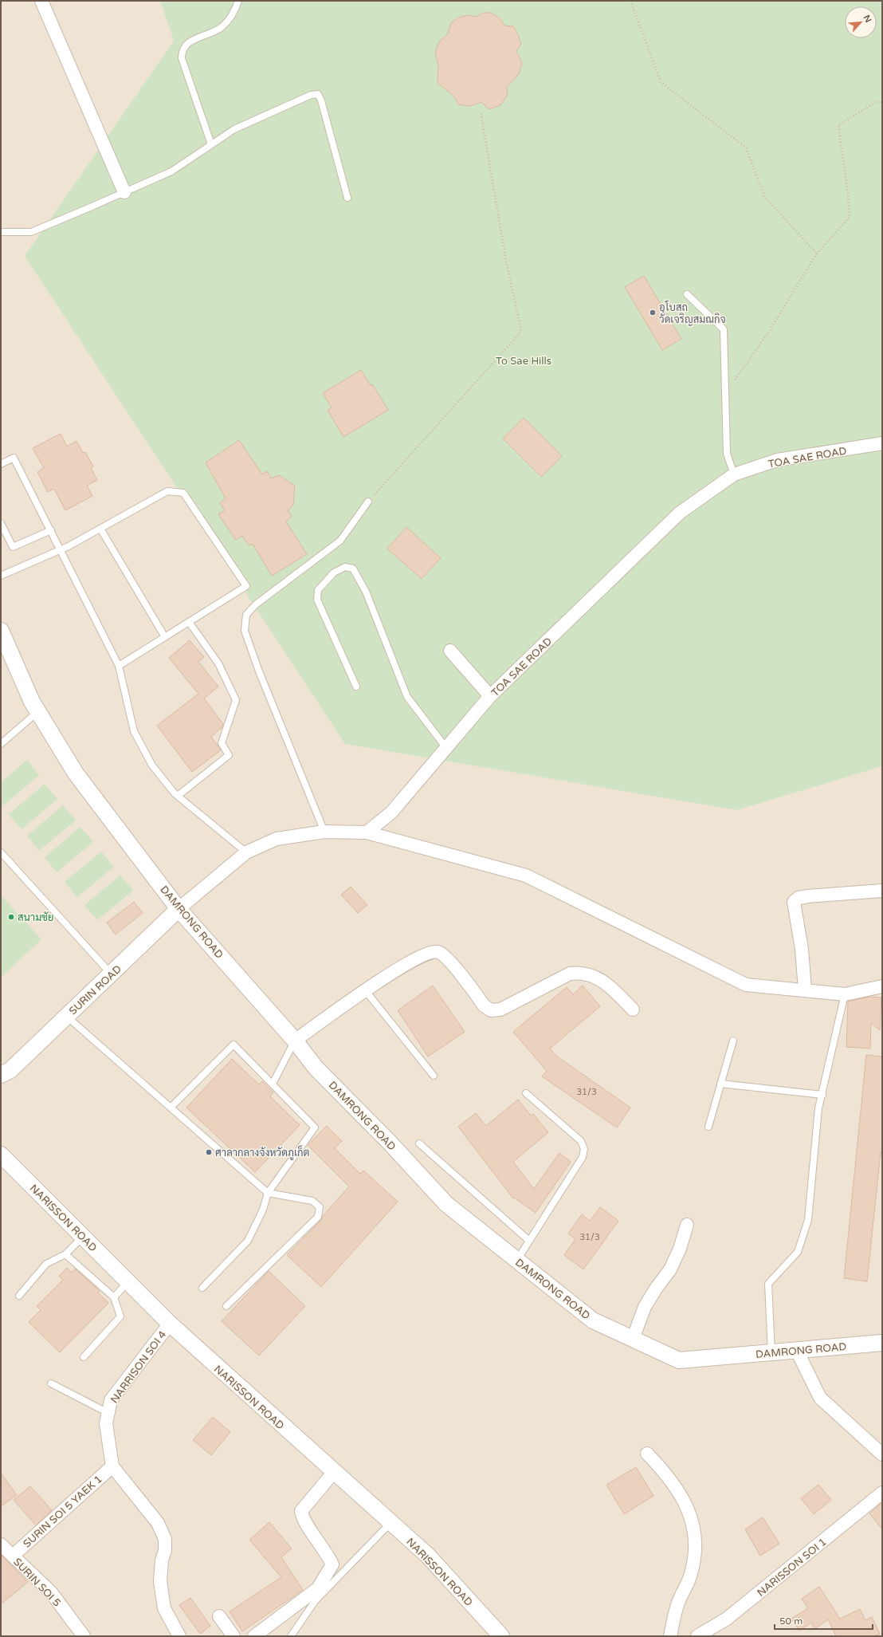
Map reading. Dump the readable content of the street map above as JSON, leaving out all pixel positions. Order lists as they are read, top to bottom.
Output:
{
  "streets": {
    "street": [
      "TOA SAE ROAD",
      "DAMRONG ROAD",
      "SURIN ROAD",
      "NARISSON ROAD",
      "NARRISON SOI 4",
      "SURIN SOI 5 YAEK 1",
      "NARISSON SOI 1",
      "SURIN SOI 5"
    ]
  },
  "crossings": [
    ["DAMRONG ROAD", "SURIN ROAD"],
    ["NARISSON ROAD", "NARRISON SOI 4"],
    ["NARRISON SOI 4", "SURIN SOI 5 YAEK 1"],
    ["SURIN SOI 5 YAEK 1", "SURIN SOI 5"]
  ],
  "parks": ["To Sae Hills"],
  "places": ["อุโบสถ วัดเจริญสมณกิจ", "สนามชัย", "ศาลากลางจังหวัดภูเก็ต"],
  "house_numbers": ["31/3", "31/3"],
  "scale_bar": "50 m",
  "north": "top right"
}
